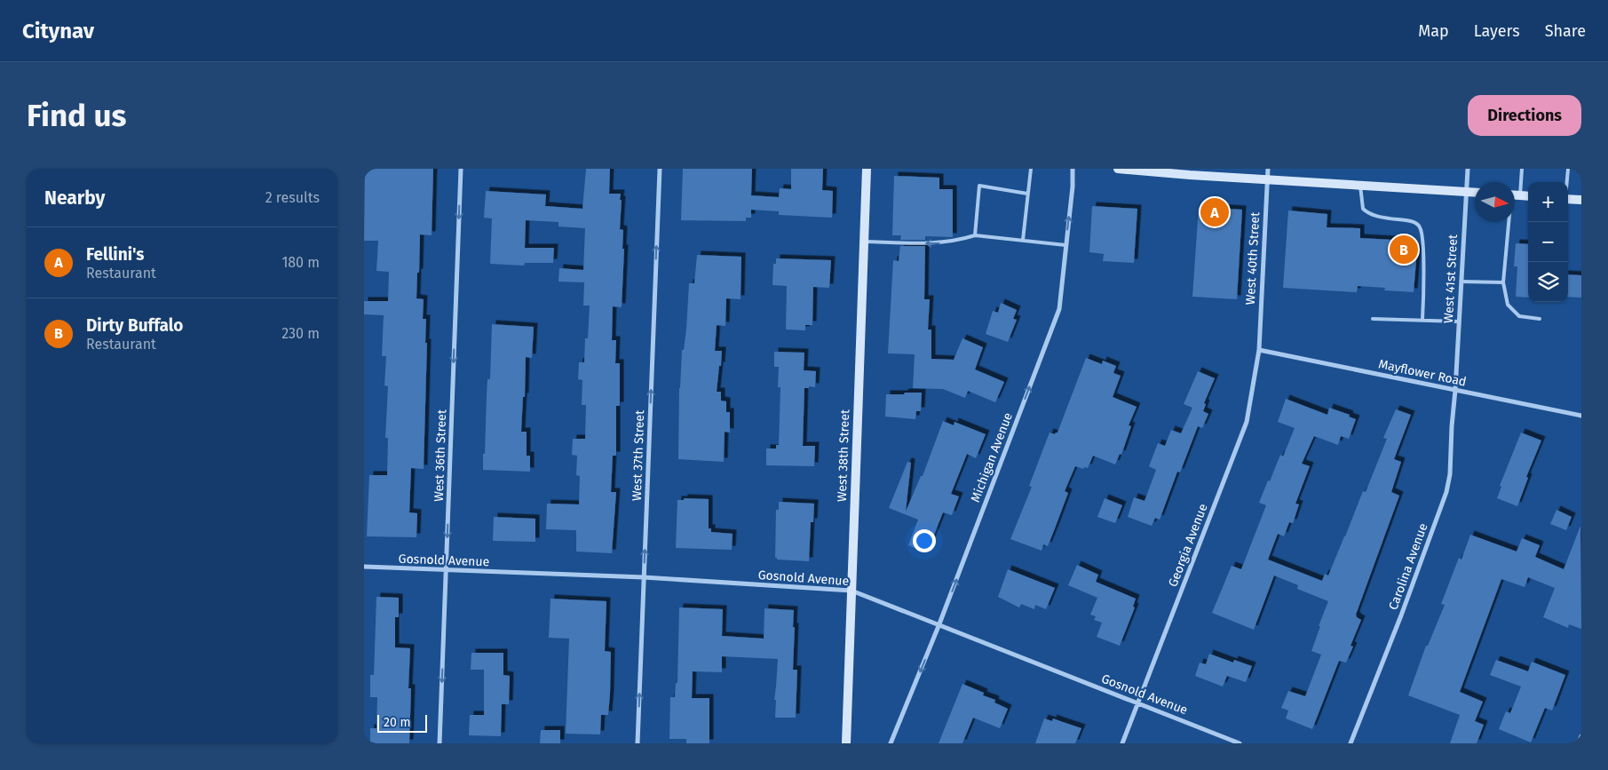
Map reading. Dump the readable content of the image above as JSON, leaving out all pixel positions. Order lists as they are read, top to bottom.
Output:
{
  "streets": {
    "main road": ["West 38th Street"],
    "street": [
      "West 40th Street",
      "West 41st Street",
      "Mayflower Road",
      "West 36th Street",
      "West 37th Street",
      "Michigan Avenue",
      "Georgia Avenue",
      "Gosnold Avenue",
      "Carolina Avenue"
    ]
  },
  "crossings": [
    ["West 40th Street", "Mayflower Road"],
    ["West 40th Street", "Georgia Avenue"],
    ["West 41st Street", "Mayflower Road"],
    ["West 41st Street", "Carolina Avenue"],
    ["Mayflower Road", "Georgia Avenue"],
    ["Mayflower Road", "Carolina Avenue"],
    ["West 36th Street", "Gosnold Avenue"],
    ["West 37th Street", "Gosnold Avenue"],
    ["West 38th Street", "Gosnold Avenue"],
    ["Michigan Avenue", "Gosnold Avenue"],
    ["Georgia Avenue", "Gosnold Avenue"]
  ],
  "one_way": ["West 36th Street", "West 37th Street"],
  "scale_bar": "20 m",
  "north": "right",
  "page": {
    "header": "Citynav",
    "nav": ["Map", "Layers", "Share"],
    "buttons": "Directions",
    "title": "Find us",
    "heading": ["Nearby", "2 results"],
    "map_buttons": ["+", "−"],
    "pins": ["A", "B"],
    "list": [
      {
        "mark": "A",
        "name": "Fellini's",
        "note": "Restaurant",
        "value": "180 m"
      },
      {
        "mark": "B",
        "name": "Dirty Buffalo",
        "note": "Restaurant",
        "value": "230 m"
      }
    ],
    "scale": "20 m"
  }
}
